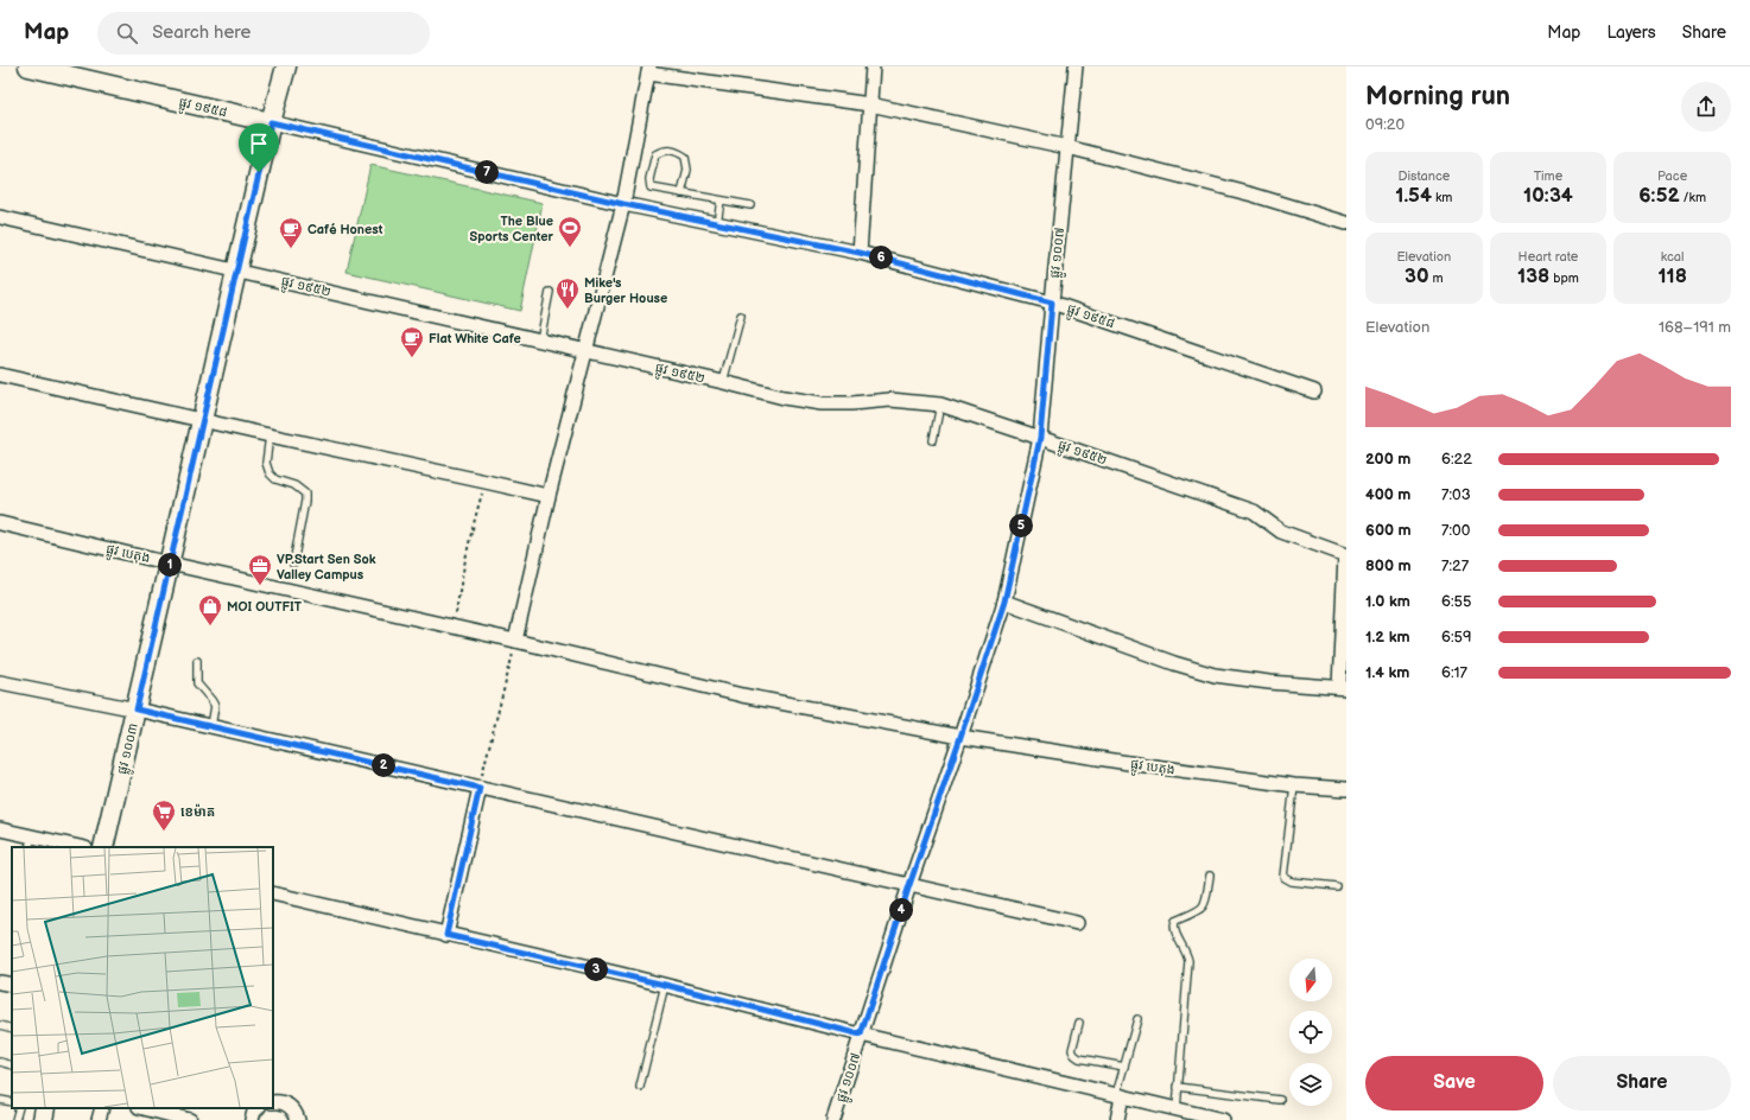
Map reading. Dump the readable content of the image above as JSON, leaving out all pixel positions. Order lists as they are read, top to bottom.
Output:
{
  "streets": {
    "street": [
      "ផ្លូវ ១៩៥៨",
      "ផ្លូវ ១០០៧",
      "ផ្លូវ ១៩៥២",
      "ផ្លូវ បេតុង",
      "ផ្លូវ ១០០៣"
    ]
  },
  "crossings": [
    ["ផ្លូវ ១៩៥៨", "ផ្លូវ ១០០៧"],
    ["ផ្លូវ ១៩៥៨", "ផ្លូវ ១០០៣"],
    ["ផ្លូវ ១០០៧", "ផ្លូវ ១៩៥២"],
    ["ផ្លូវ ១០០៧", "ផ្លូវ បេតុង"],
    ["ផ្លូវ ១៩៥២", "ផ្លូវ ១០០៣"],
    ["ផ្លូវ បេតុង", "ផ្លូវ ១០០៣"]
  ],
  "places": {
    "sports": ["The Blue Sports Center"],
    "cafe": ["Café Honest", "Flat White Cafe"],
    "restaurant": ["Mike's Burger House"],
    "office": ["VP.Start Sen Sok Valley Campus"],
    "shop": ["MOI OUTFIT"],
    "supermarket": ["ខេម៉ាត"]
  },
  "north": "bottom",
  "page": {
    "header": "Map",
    "search": "Search here",
    "nav": ["Map", "Layers", "Share"],
    "heading": ["Morning run", "09:20"],
    "stats": [
      ["Distance", "1.54 km"],
      ["Time", "10:34"],
      ["Pace", "6:52 /km"],
      ["Elevation", "30 m"],
      ["Heart rate", "138 bpm"],
      ["kcal", "118"]
    ],
    "pins": [
      "7",
      "6",
      "5",
      "1",
      "2",
      "4",
      "3"
    ],
    "chart": ["Elevation", "168–191 m"],
    "list": [
      {
        "name": "200 m",
        "note": "6:22"
      },
      {
        "name": "400 m",
        "note": "7:03"
      },
      {
        "name": "600 m",
        "note": "7:00"
      },
      {
        "name": "800 m",
        "note": "7:27"
      },
      {
        "name": "1.0 km",
        "note": "6:55"
      },
      {
        "name": "1.2 km",
        "note": "6:59"
      },
      {
        "name": "1.4 km",
        "note": "6:17"
      }
    ],
    "buttons": ["Save", "Share"]
  }
}
